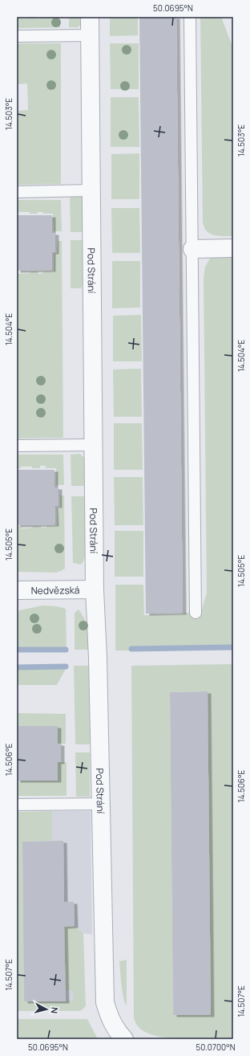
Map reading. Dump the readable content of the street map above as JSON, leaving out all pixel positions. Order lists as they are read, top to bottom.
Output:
{
  "streets": {
    "street": ["Pod Strání", "Nedvězská"]
  },
  "crossings": [
    ["Pod Strání", "Nedvězská"]
  ],
  "north": "right",
  "coordinates": [
    "50.0695°N",
    "14.503°E",
    "14.504°E",
    "14.505°E",
    "14.506°E",
    "14.507°E",
    "50.0700°N"
  ]
}
